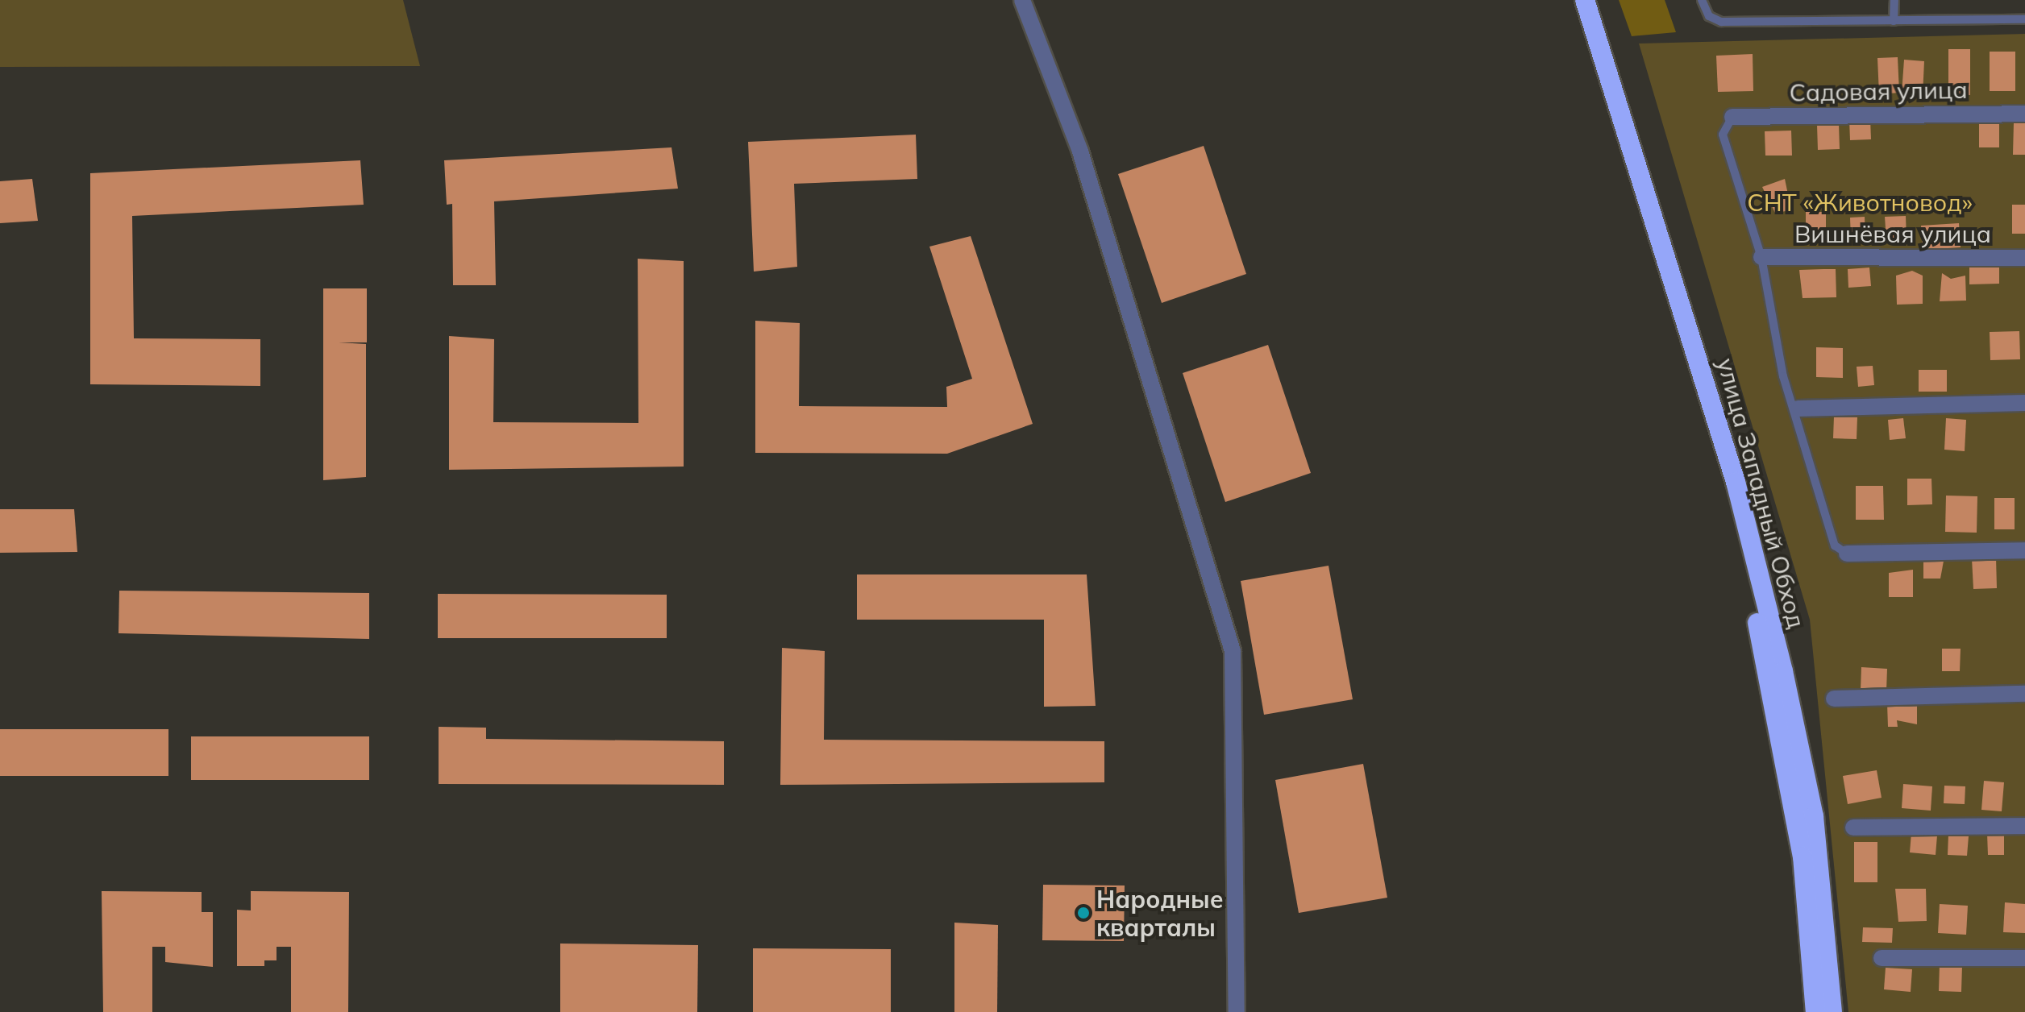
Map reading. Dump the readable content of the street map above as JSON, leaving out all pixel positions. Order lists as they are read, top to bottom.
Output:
{
  "streets": {
    "highway": ["улица Западный Обход"],
    "street": ["Садовая улица", "Вишнёвая улица"]
  },
  "parks": ["СНТ «Животновод»"],
  "places": ["Народные кварталы"]
}
